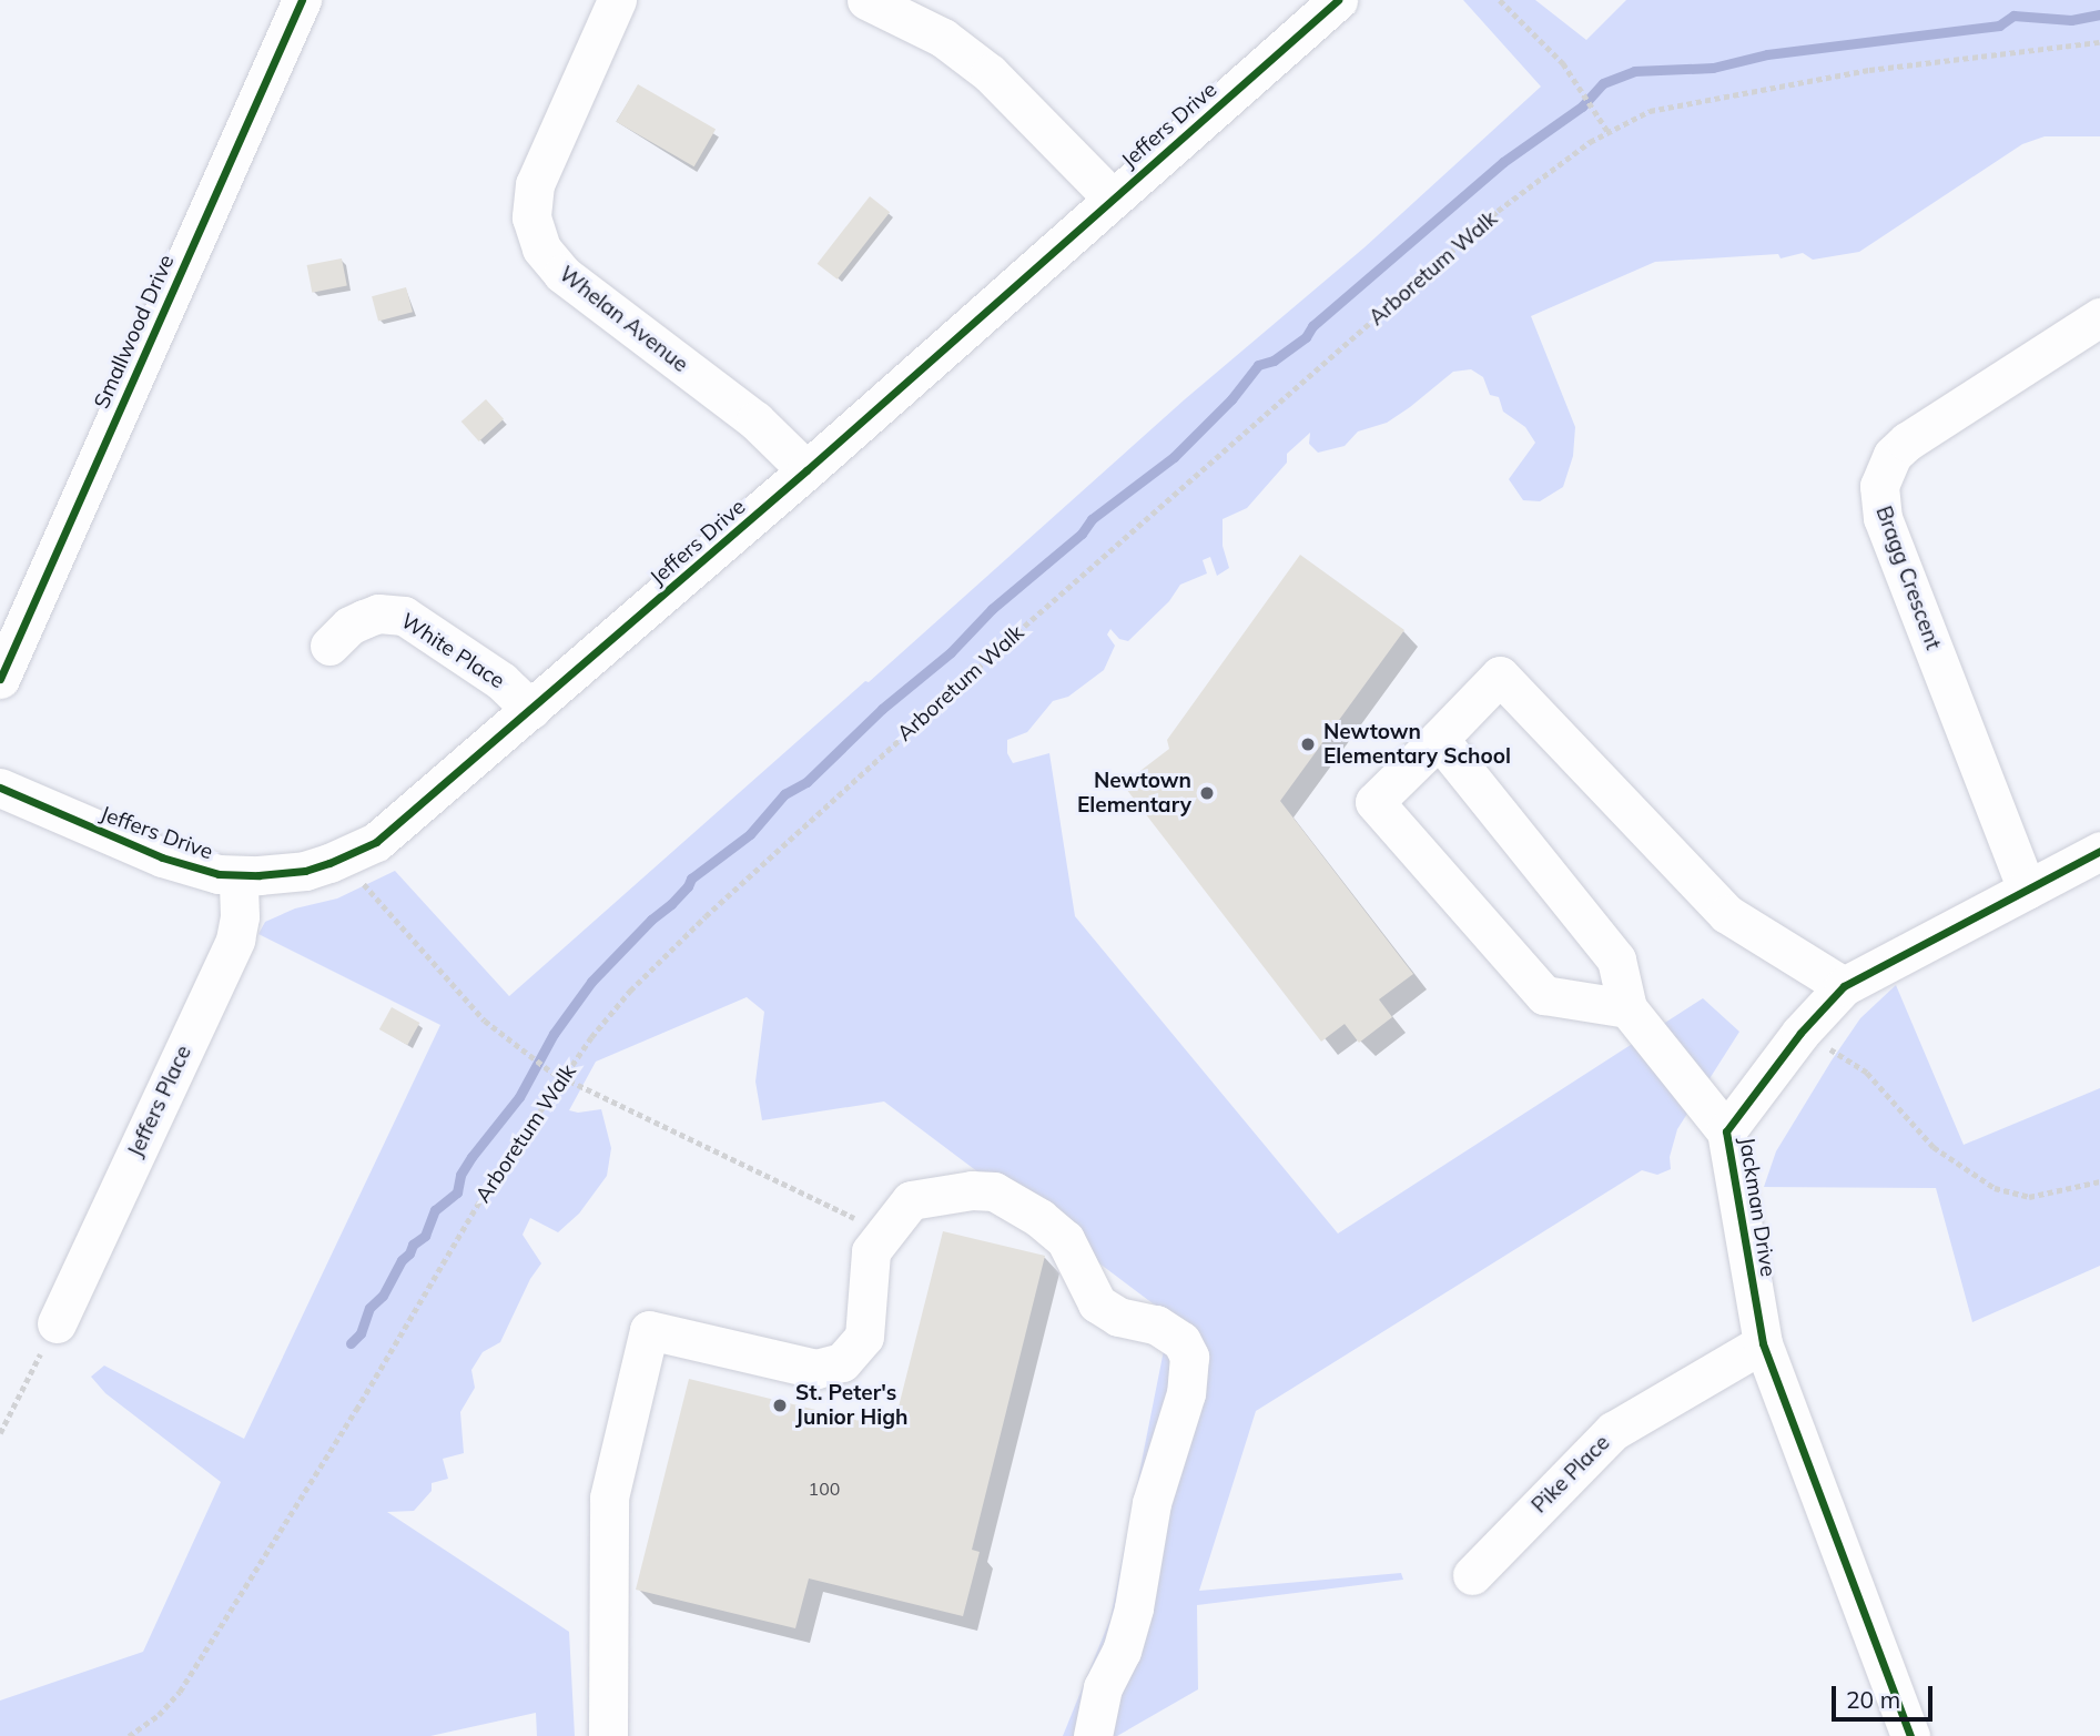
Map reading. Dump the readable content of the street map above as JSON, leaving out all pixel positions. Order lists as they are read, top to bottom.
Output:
{
  "streets": {
    "street": [
      "Jeffers Drive",
      "Whelan Avenue",
      "Smallwood Drive",
      "Bragg Crescent",
      "White Place",
      "Jeffers Place",
      "Jackman Drive",
      "Pike Place"
    ],
    "path": ["Arboretum Walk"]
  },
  "crossings": [
    ["Jeffers Drive", "Whelan Avenue"],
    ["Jeffers Drive", "White Place"],
    ["Jeffers Drive", "Jeffers Place"],
    ["Bragg Crescent", "Jackman Drive"],
    ["Jackman Drive", "Pike Place"]
  ],
  "places": ["Newtown Elementary School", "Newtown Elementary", "St. Peter's Junior High"],
  "house_numbers": ["100"],
  "scale_bar": "20 m"
}
